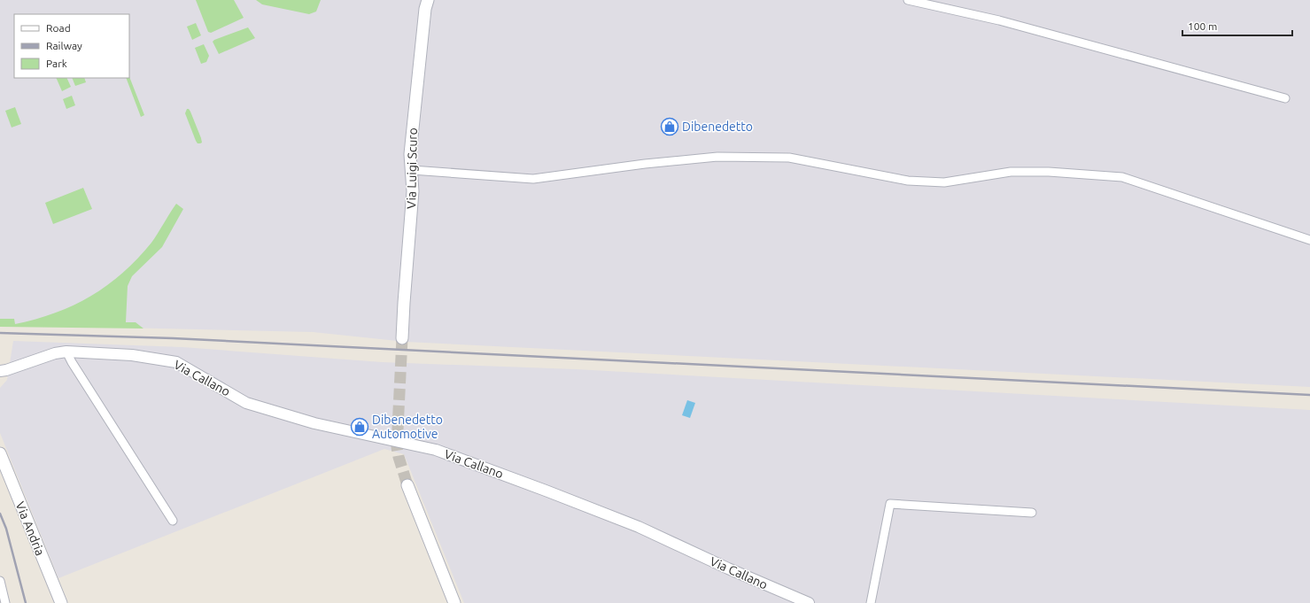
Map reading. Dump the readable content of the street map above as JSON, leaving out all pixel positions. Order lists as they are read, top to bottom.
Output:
{
  "streets": {
    "main road": ["Via Luigi Scuro", "Via Andria"],
    "street": ["Via Callano"]
  },
  "places": {
    "shop": ["Dibenedetto", "Dibenedetto Automotive"]
  },
  "legend": ["Road", "Railway", "Park"],
  "scale_bar": "100 m"
}
